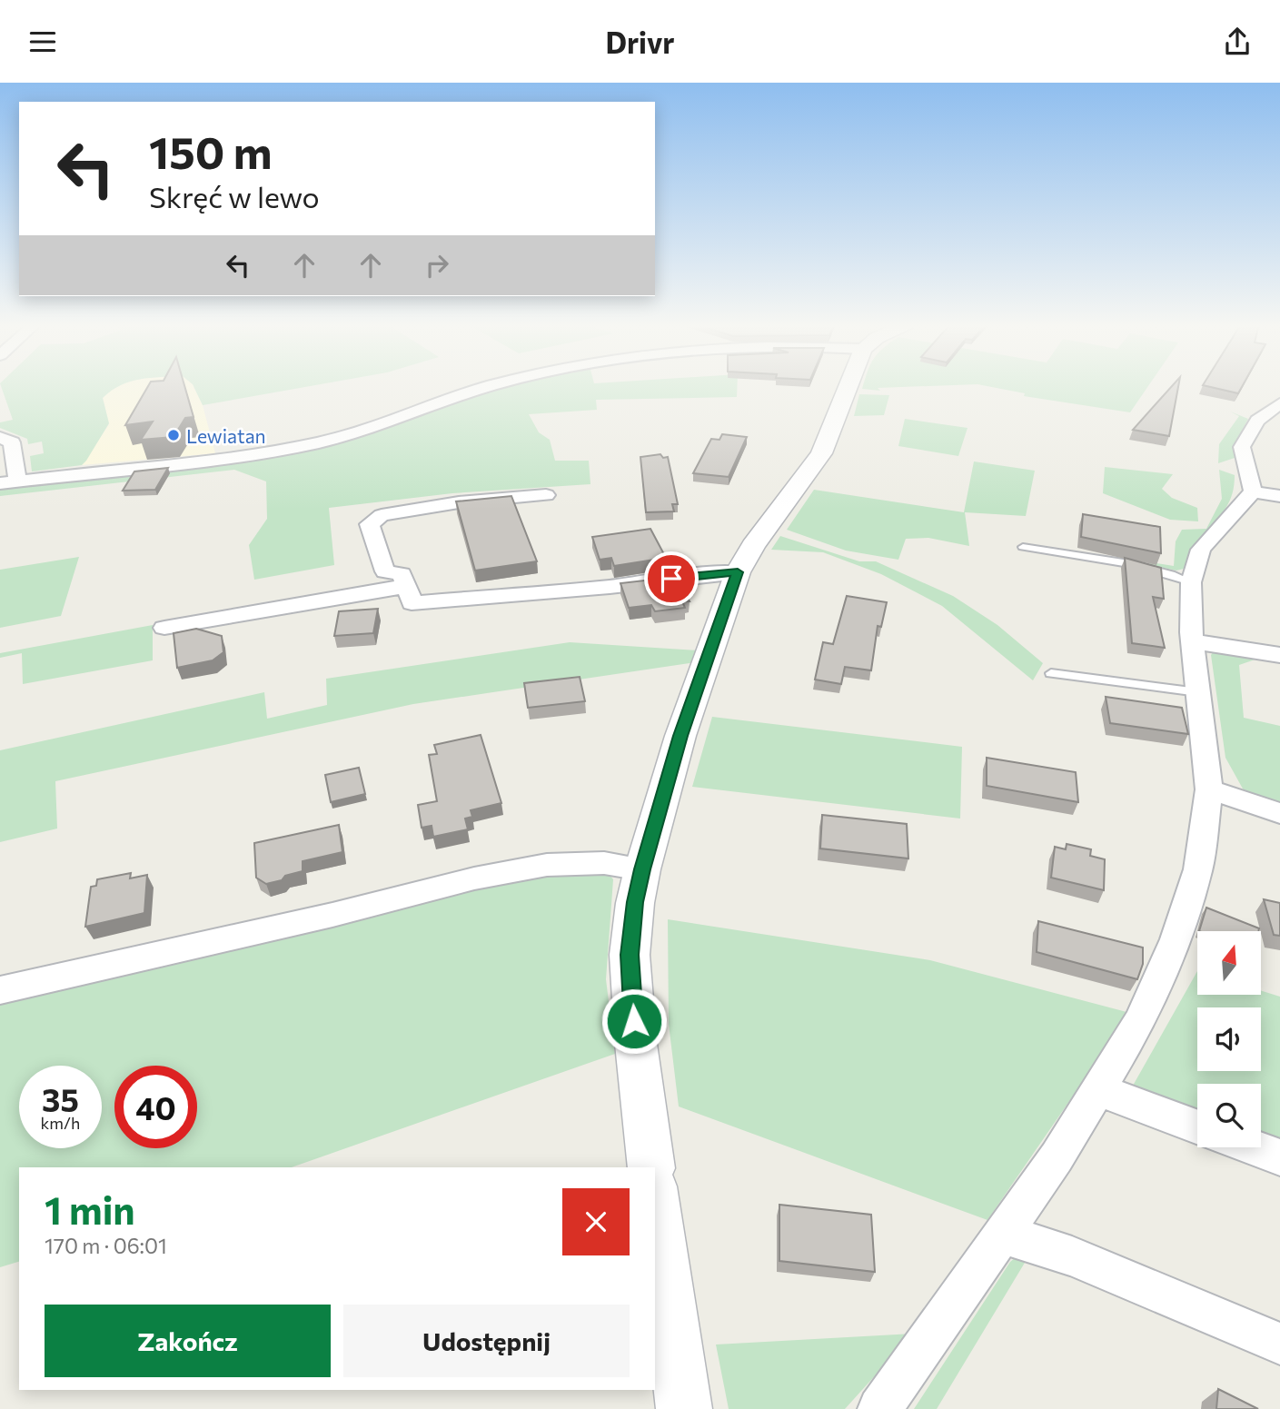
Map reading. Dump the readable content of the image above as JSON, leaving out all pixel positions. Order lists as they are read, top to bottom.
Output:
{
  "places": ["Lewiatan"],
  "north": "top",
  "page": {
    "header": "Drivr",
    "turn": ["150 m", "Skręć w lewo"],
    "speed": "35 km/h",
    "limit": "40",
    "heading": ["1 min", "170 m · 06:01"],
    "buttons": ["Zakończ", "Udostępnij"]
  }
}
